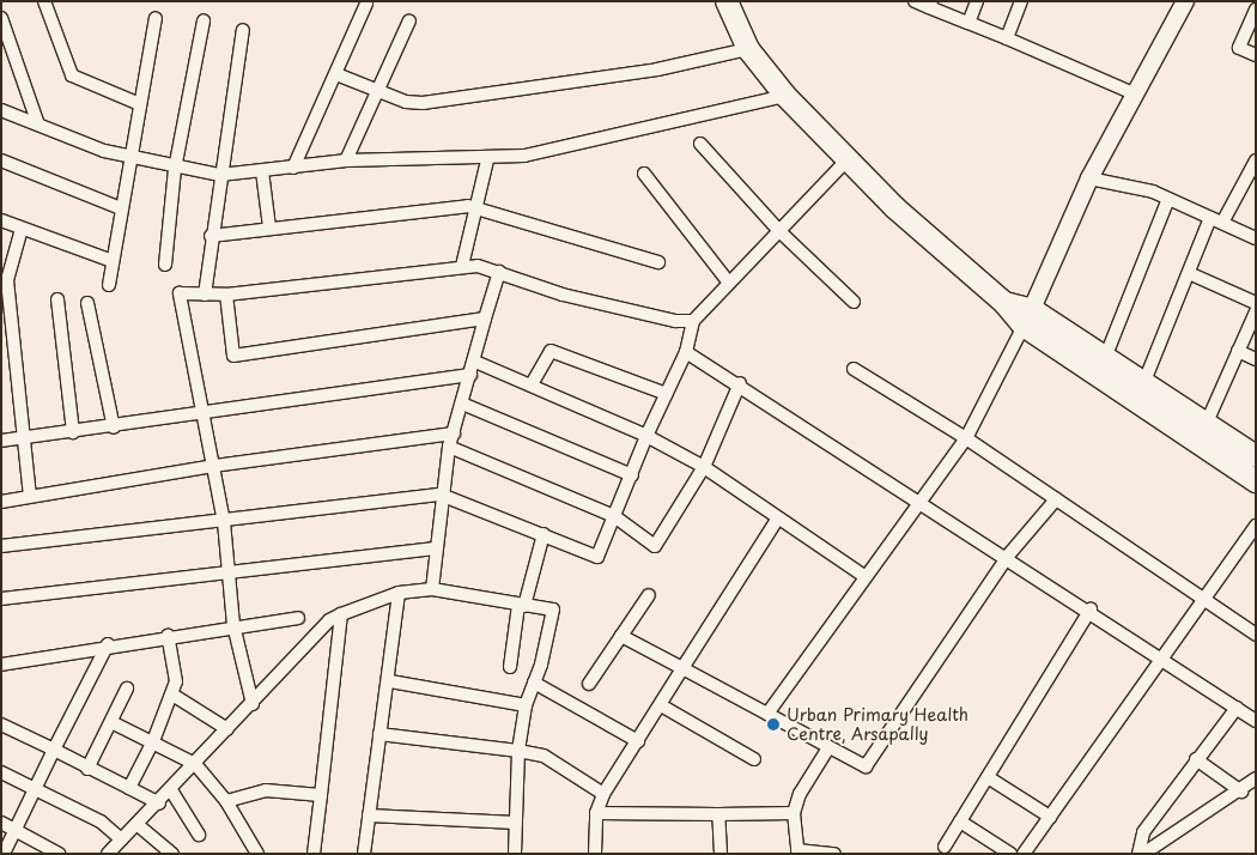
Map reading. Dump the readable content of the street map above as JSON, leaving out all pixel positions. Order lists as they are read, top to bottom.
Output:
{
  "places": ["Urban Primary Health Centre, Arsapally"]
}
